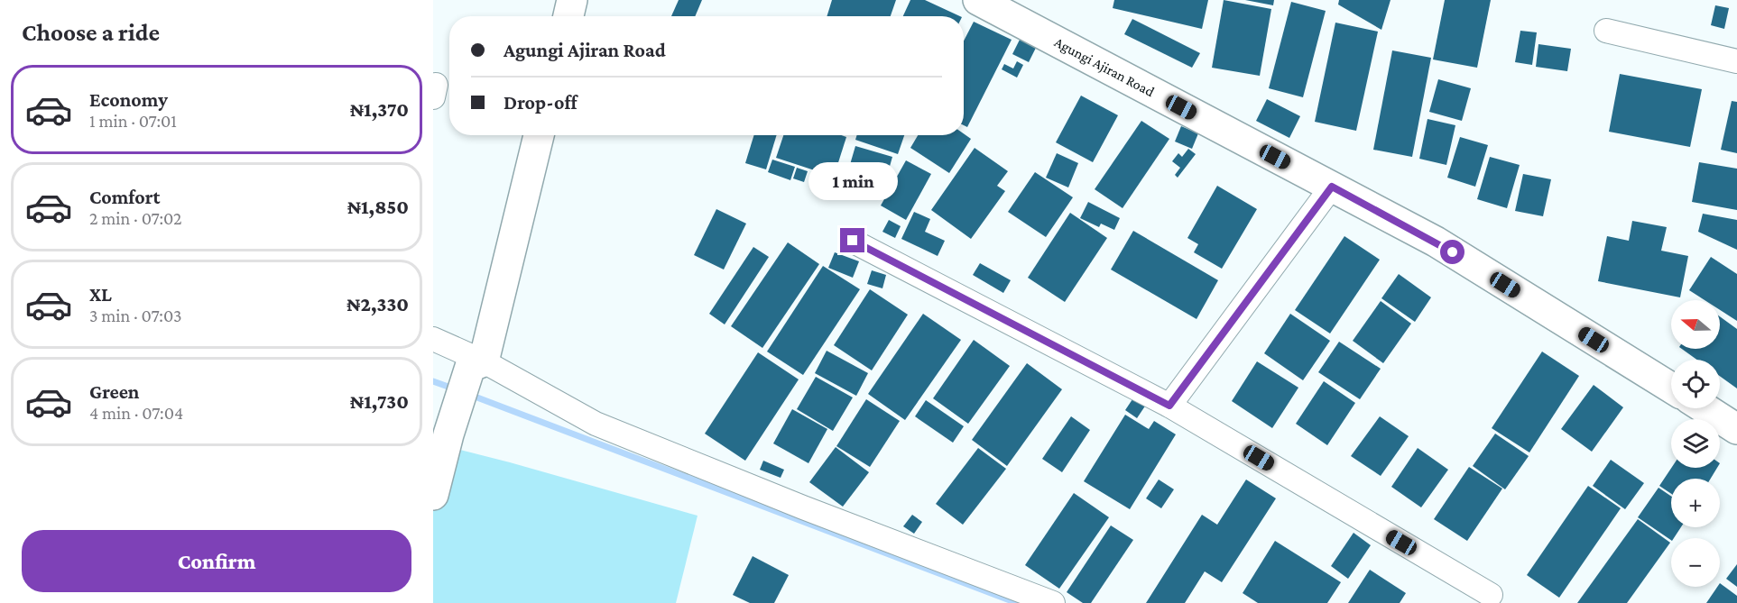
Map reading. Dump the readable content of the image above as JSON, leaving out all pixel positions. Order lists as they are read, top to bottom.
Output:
{
  "streets": {
    "street": ["Agungi Ajiran Road"]
  },
  "north": "left",
  "page": {
    "heading": "Choose a ride",
    "banner": ["Agungi Ajiran Road", "Drop-off"],
    "list": [
      {
        "name": "Economy",
        "note": "1 min · 07:01",
        "value": "₦1,370"
      },
      {
        "name": "Comfort",
        "note": "2 min · 07:02",
        "value": "₦1,850"
      },
      {
        "name": "XL",
        "note": "3 min · 07:03",
        "value": "₦2,330"
      },
      {
        "name": "Green",
        "note": "4 min · 07:04",
        "value": "₦1,730"
      }
    ],
    "bubble": "1 min",
    "map_buttons": ["+", "−"],
    "buttons": "Confirm"
  }
}
